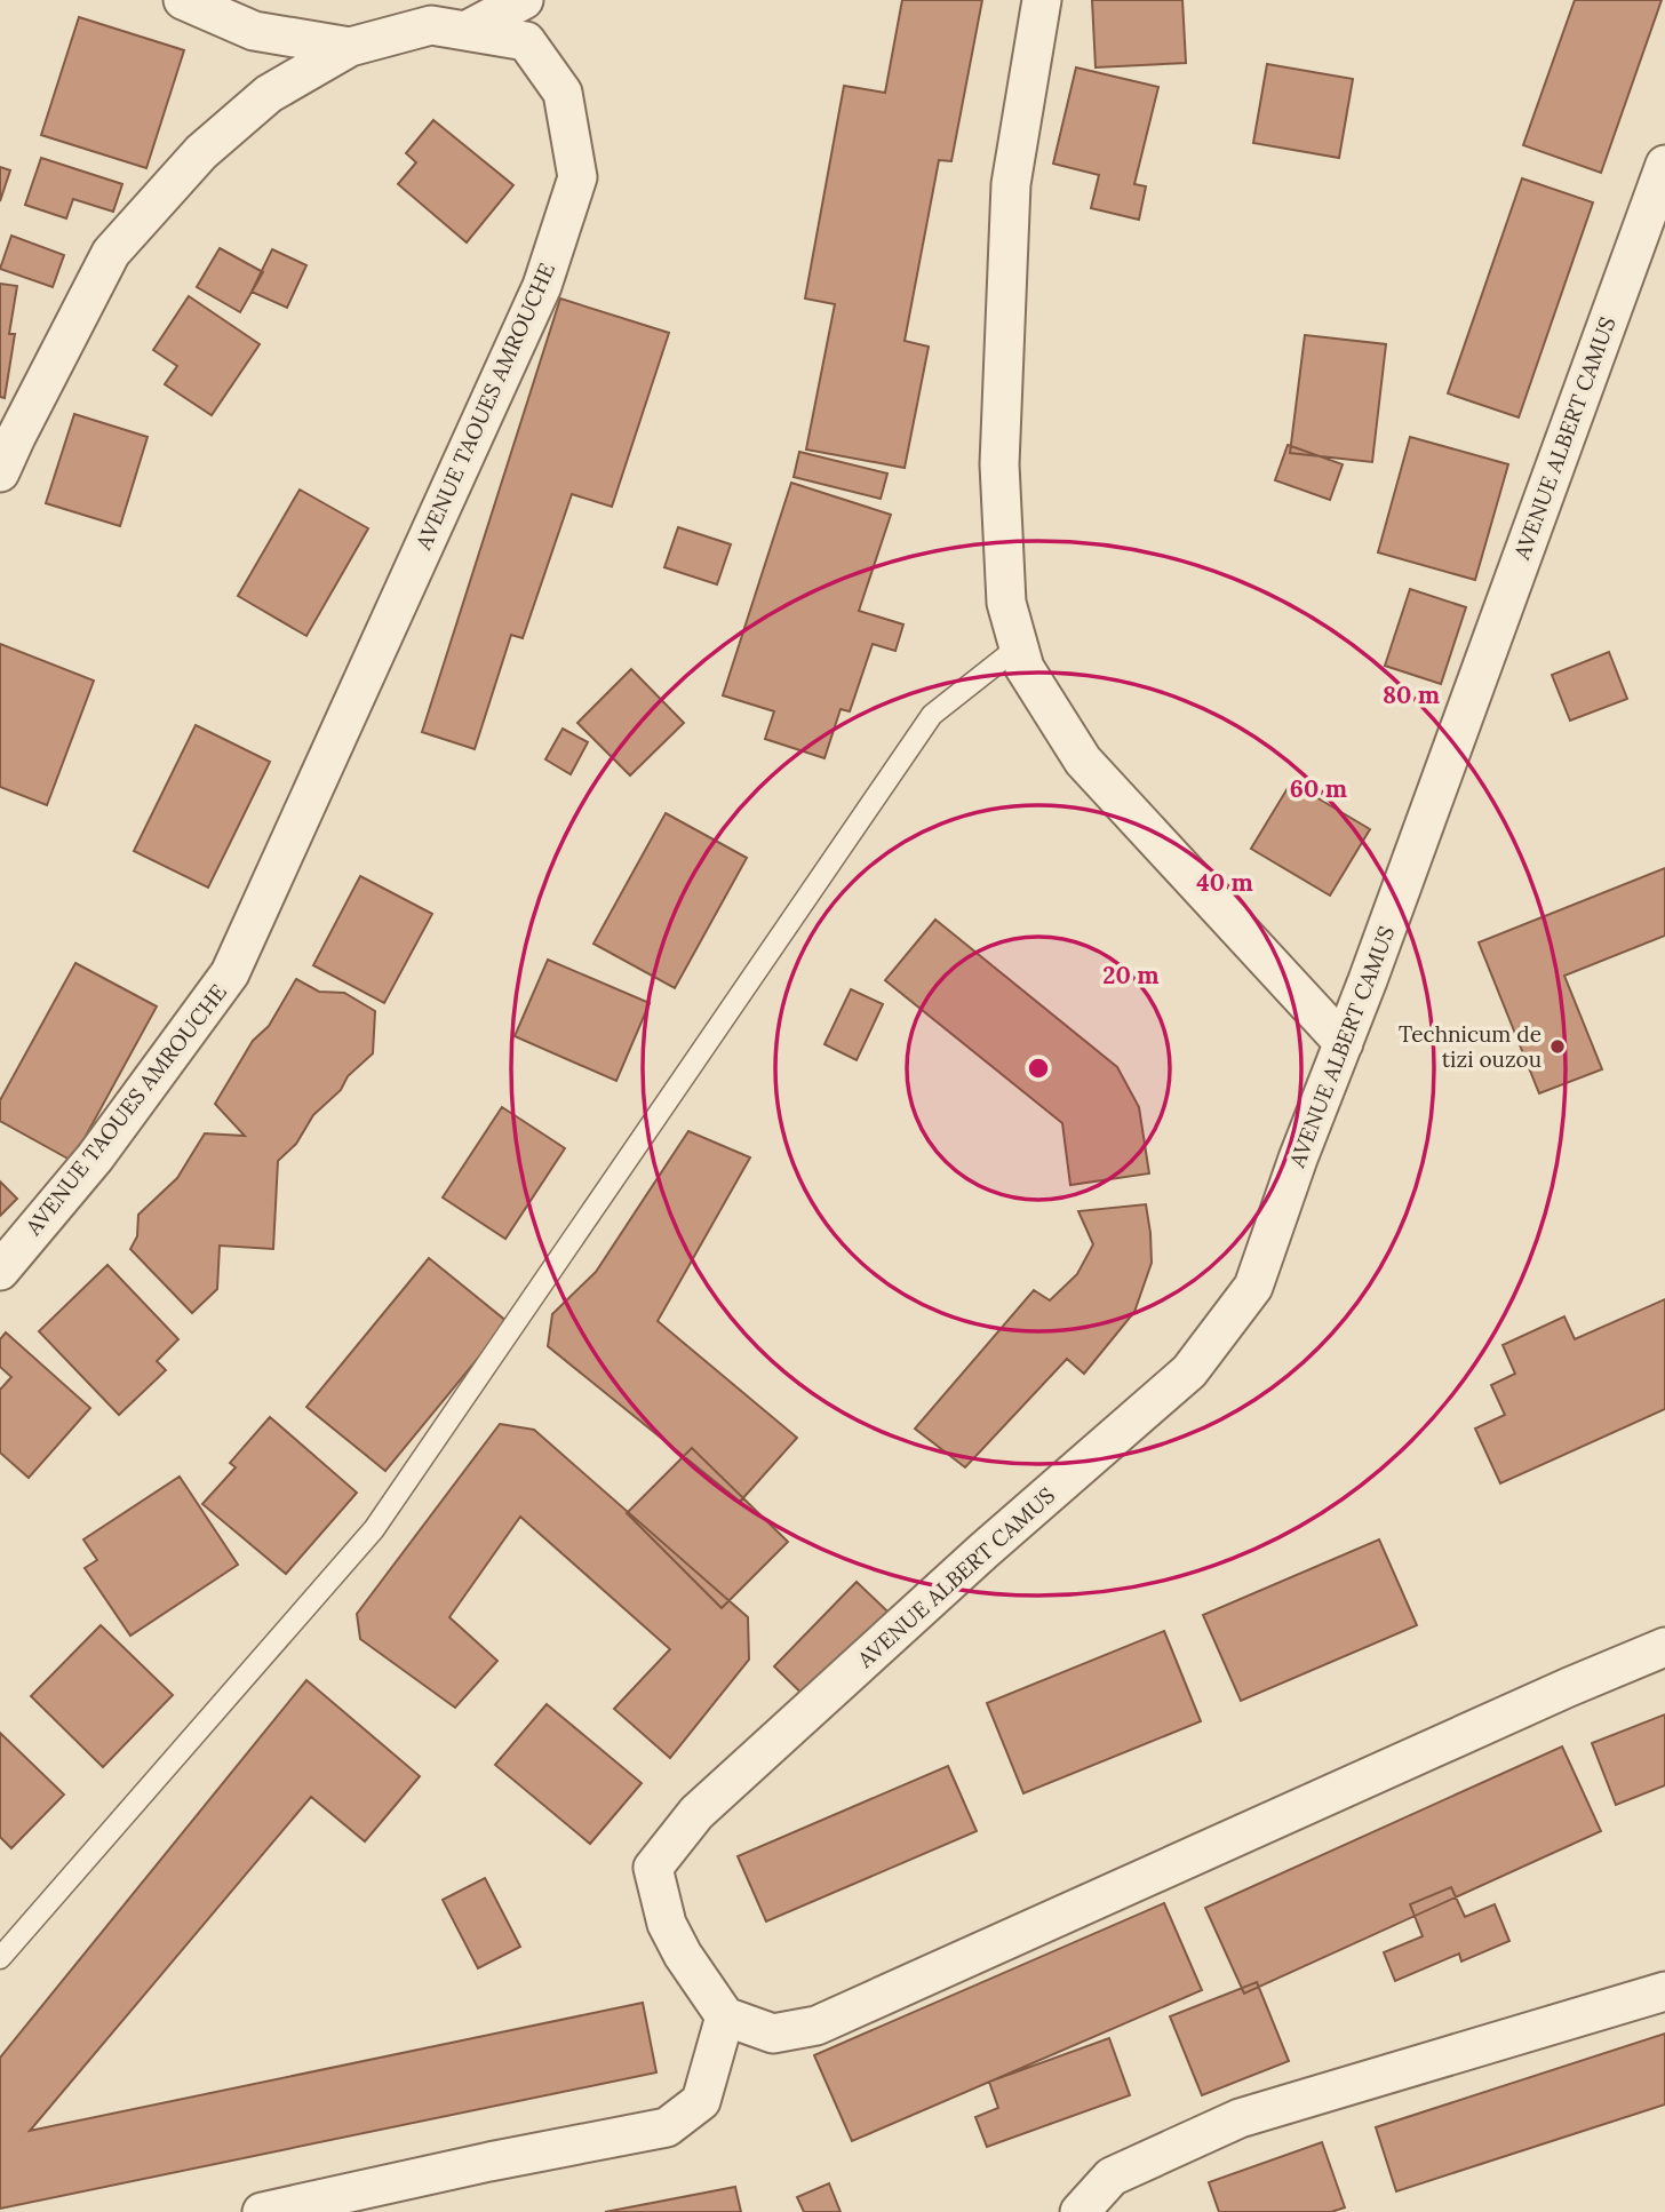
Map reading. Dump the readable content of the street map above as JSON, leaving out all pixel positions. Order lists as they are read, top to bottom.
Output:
{
  "streets": {
    "street": ["AVENUE TAOUES AMROUCHE", "AVENUE ALBERT CAMUS"]
  },
  "places": ["Technicum de tizi ouzou"],
  "rings": [
    "80 m",
    "60 m",
    "40 m",
    "20 m"
  ]
}
